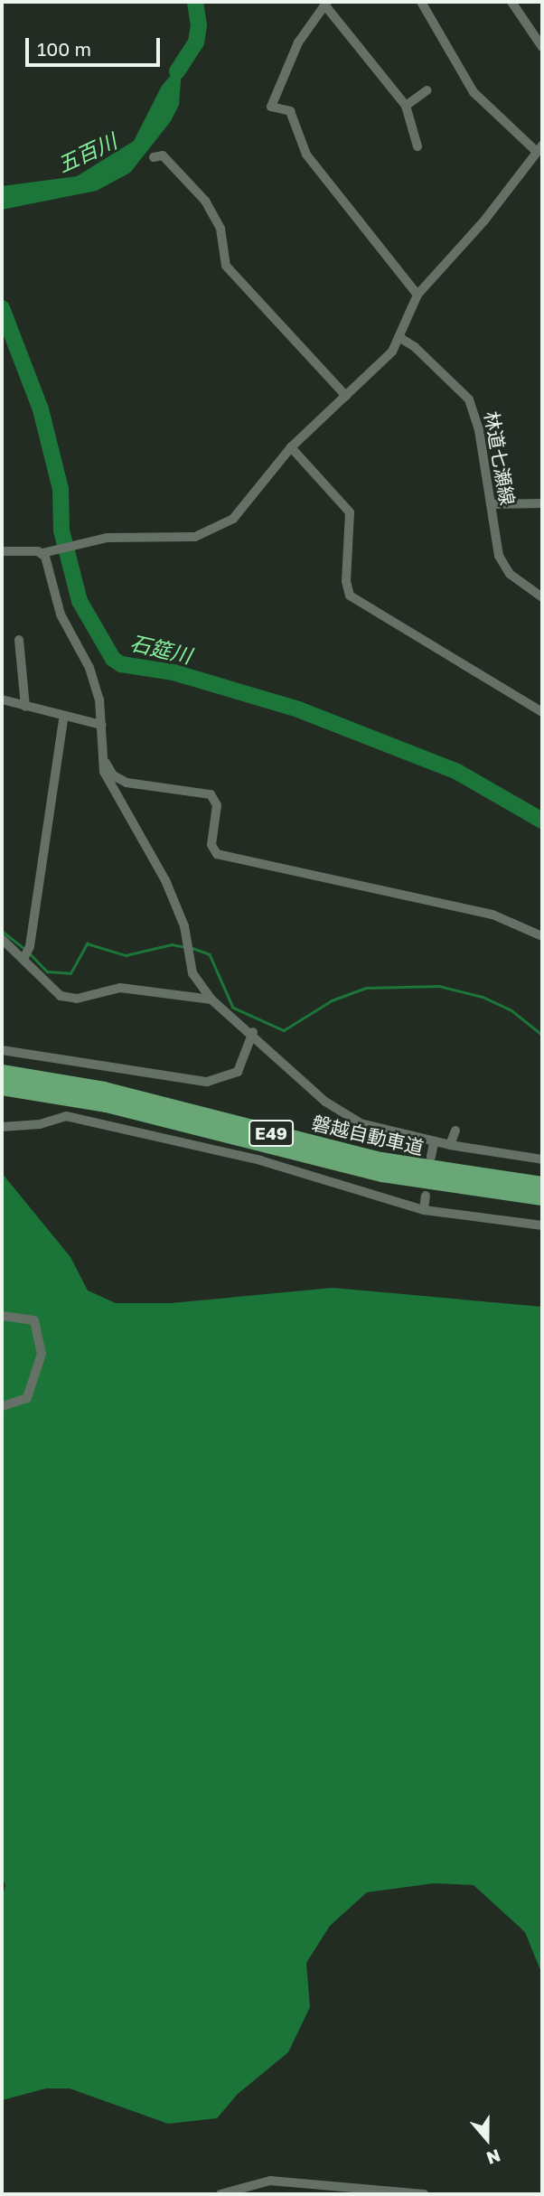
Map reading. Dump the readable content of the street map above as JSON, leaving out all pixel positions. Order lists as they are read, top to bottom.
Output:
{
  "streets": {
    "highway": ["E49", "磐越自動車道"],
    "street": ["林道七瀬線"]
  },
  "water": ["五百川", "石筵川"],
  "scale_bar": "100 m",
  "north": "bottom"
}
